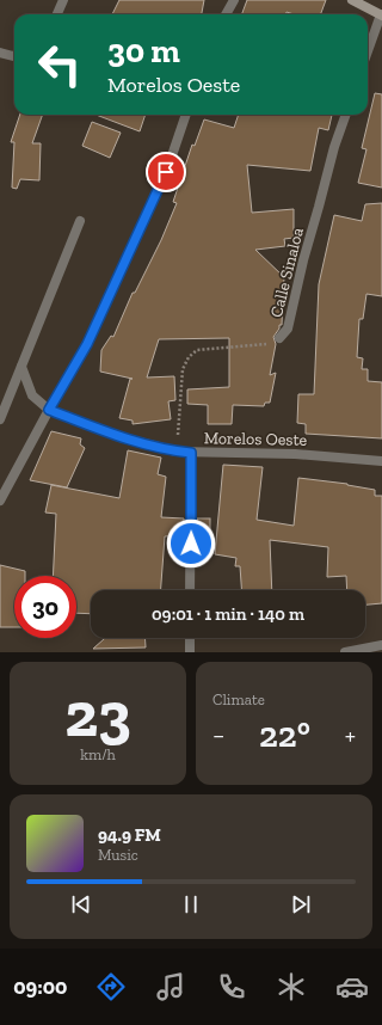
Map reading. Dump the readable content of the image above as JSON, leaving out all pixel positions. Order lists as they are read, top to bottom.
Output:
{
  "streets": {
    "street": ["Calle Sinaloa", "Morelos Oeste"]
  },
  "crossings": [
    ["Calle Sinaloa", "Morelos Oeste"]
  ],
  "page": {
    "turn": ["30 m", "Morelos Oeste"],
    "limit": "30",
    "trip": "09:01 · 1 min · 140 m",
    "tile": [
      ["23", "km/h"],
      "Climate"
    ],
    "heat": ["−", "22°", "+"],
    "song": ["94.9 FM", "Music"],
    "tabs": "09:00"
  }
}
